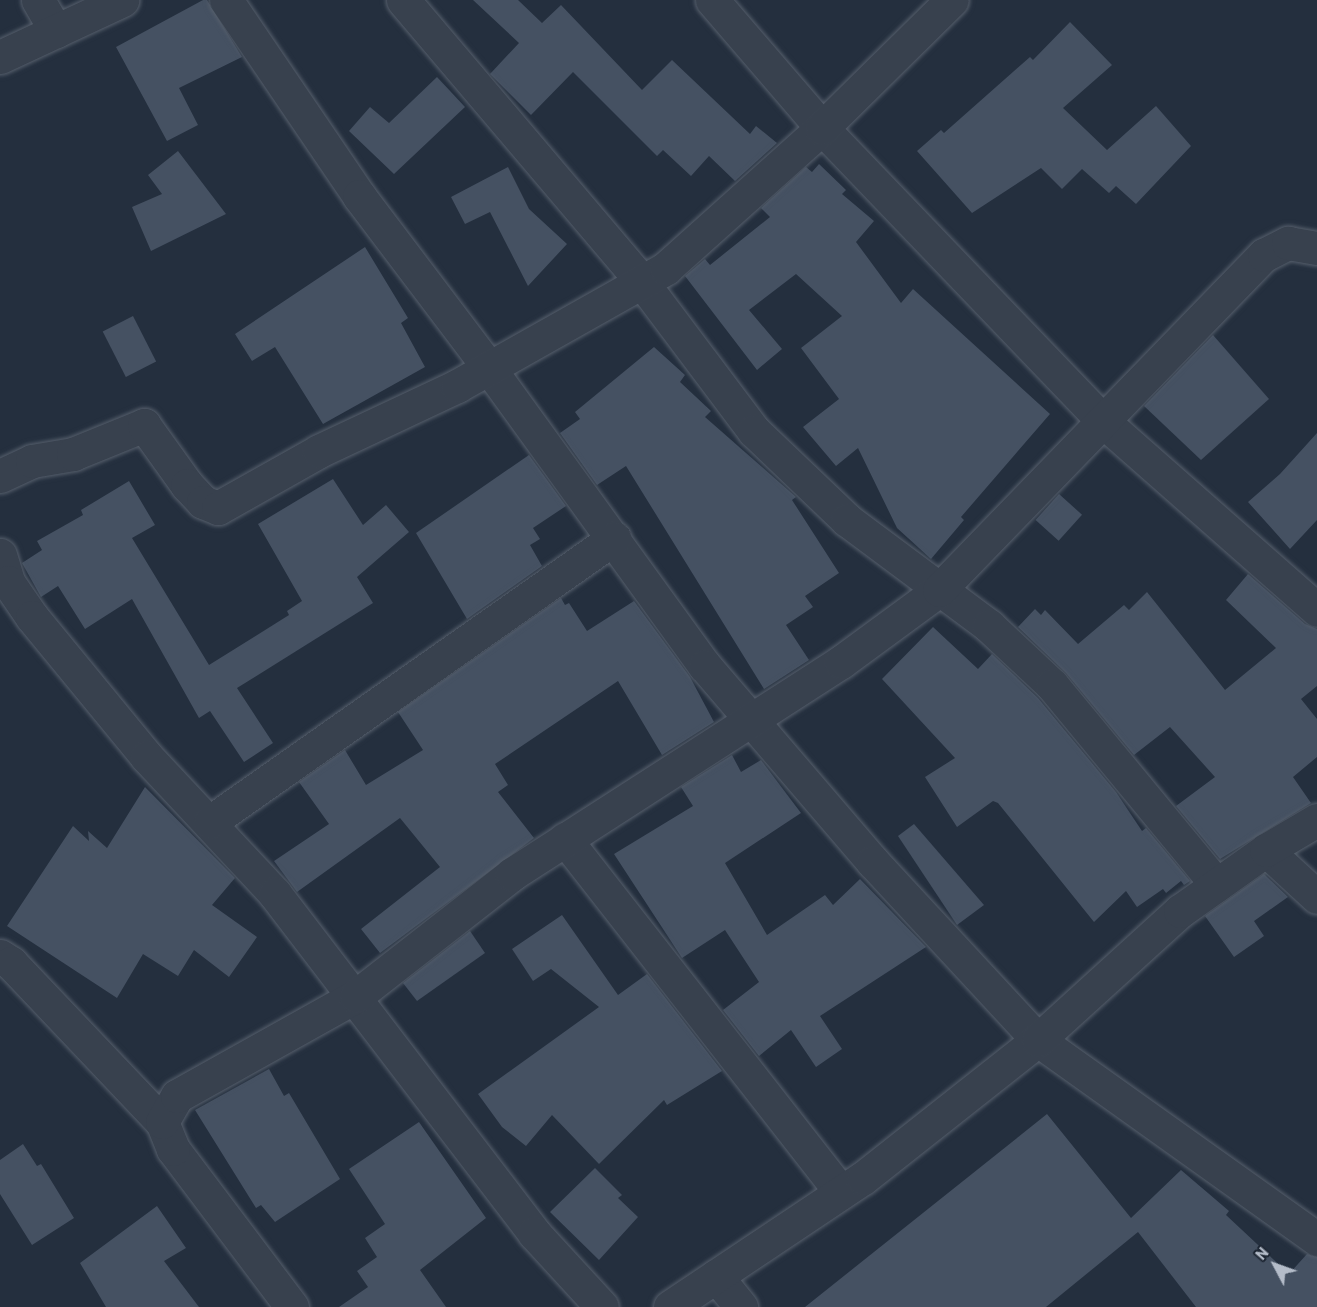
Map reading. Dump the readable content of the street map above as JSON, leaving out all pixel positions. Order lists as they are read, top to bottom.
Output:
{
  "north": "top left"
}
